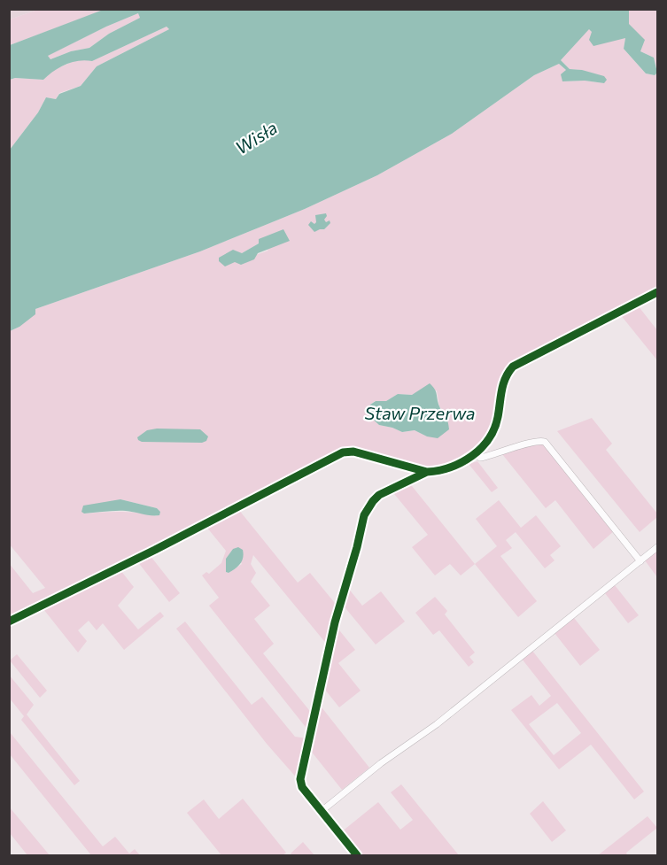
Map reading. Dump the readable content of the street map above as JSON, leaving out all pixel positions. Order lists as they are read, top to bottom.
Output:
{
  "water": ["Wisła", "Staw Przerwa"]
}
